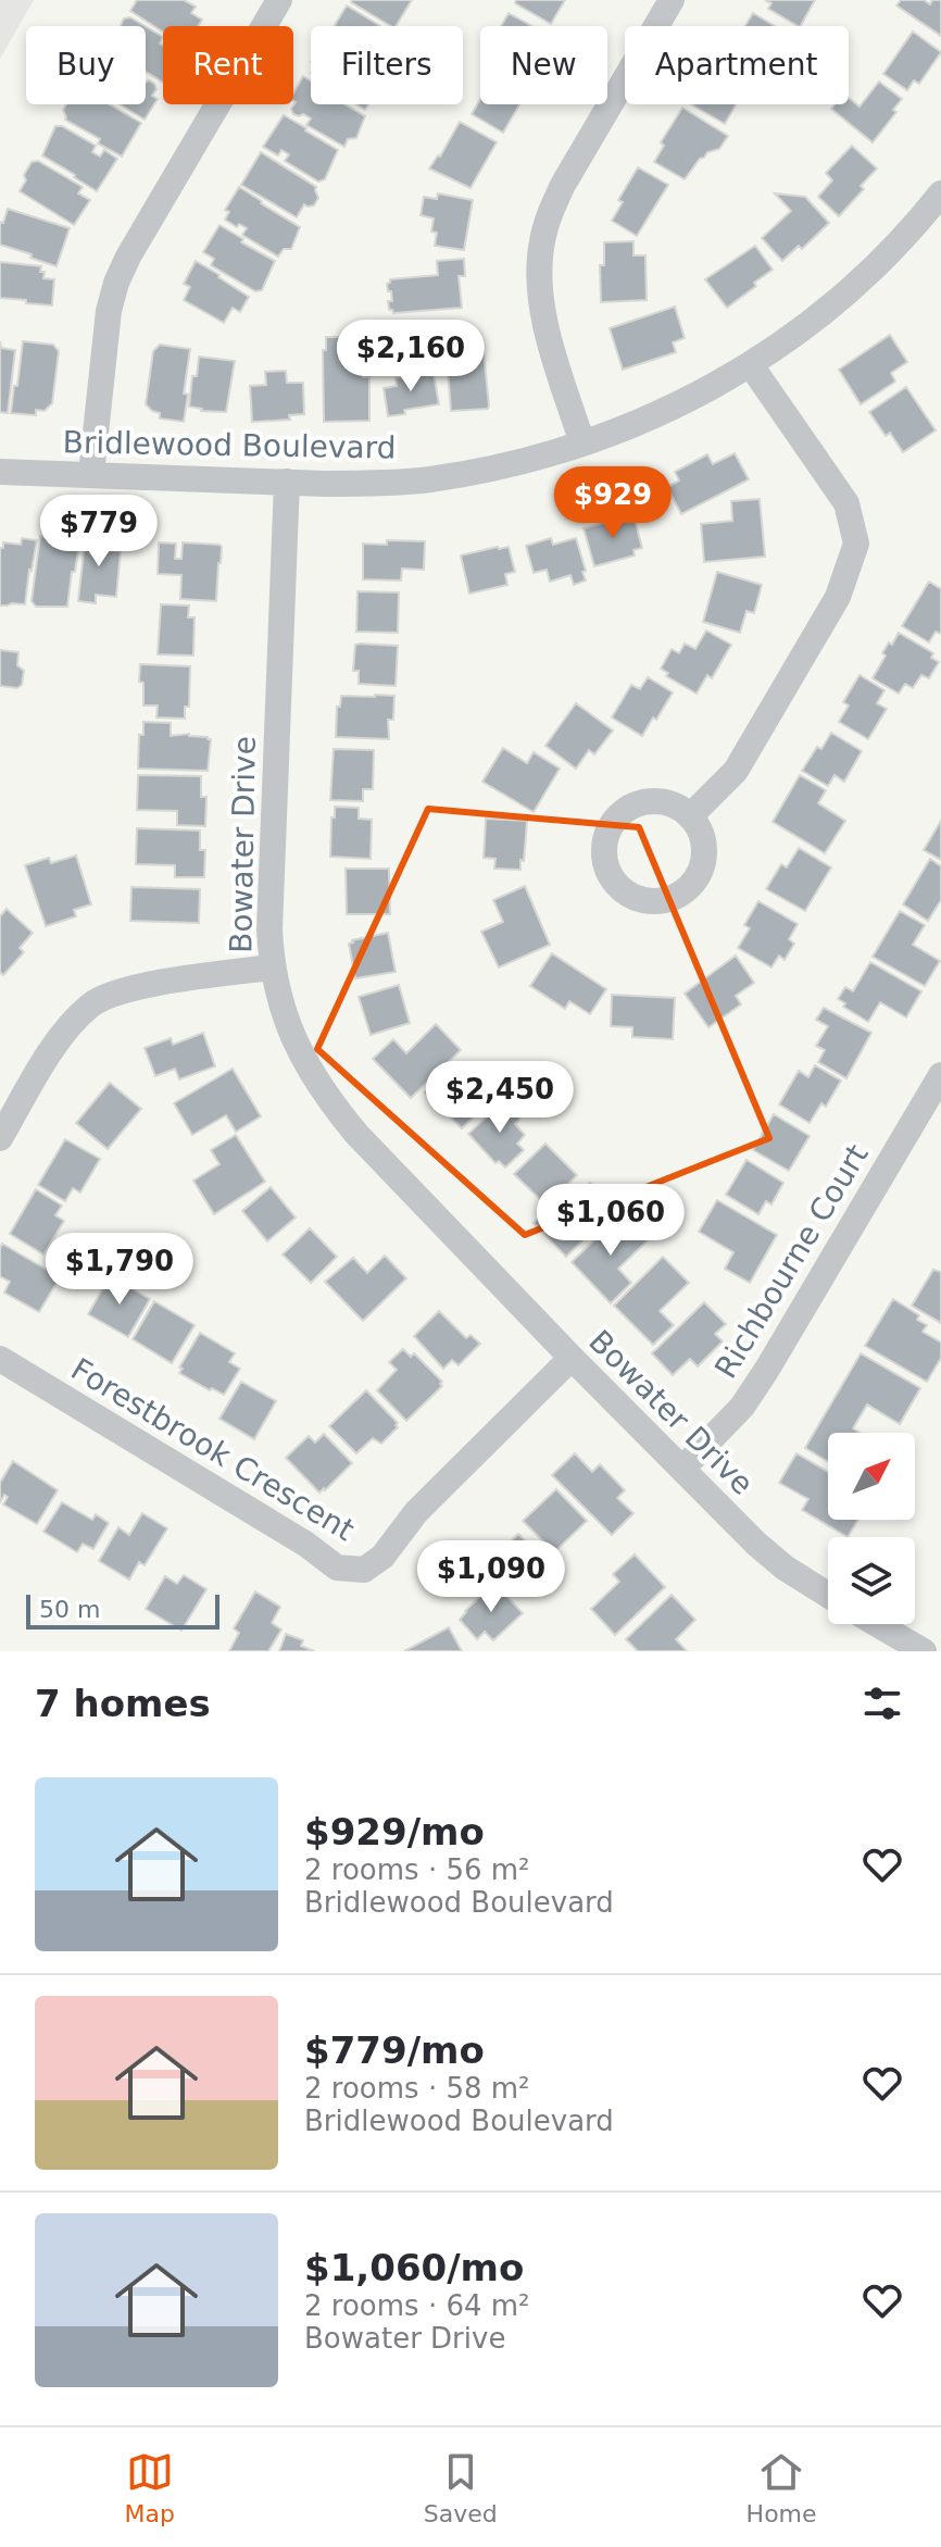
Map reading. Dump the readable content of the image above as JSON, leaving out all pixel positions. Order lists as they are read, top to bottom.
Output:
{
  "streets": {
    "street": [
      "Bridlewood Boulevard",
      "Bowater Drive",
      "Richbourne Court",
      "Forestbrook Crescent"
    ]
  },
  "crossings": [
    ["Bridlewood Boulevard", "Bowater Drive"],
    ["Bowater Drive", "Richbourne Court"],
    ["Bowater Drive", "Forestbrook Crescent"]
  ],
  "scale_bar": "50 m",
  "north": "top right",
  "page": {
    "chip": [
      "Buy",
      "Rent",
      "Filters",
      "New",
      "Apartment"
    ],
    "price": [
      "$2,160",
      "$929",
      "$779",
      "$2,450",
      "$1,060",
      "$1,790",
      "$1,090"
    ],
    "scale": "50 m",
    "heading": "7 homes",
    "list": [
      {
        "name": "$929/mo",
        "note": "2 rooms · 56 m² · Bridlewood Boulevard"
      },
      {
        "name": "$779/mo",
        "note": "2 rooms · 58 m² · Bridlewood Boulevard"
      },
      {
        "name": "$1,060/mo",
        "note": "2 rooms · 64 m² · Bowater Drive"
      }
    ],
    "tabs": ["Map", "Saved", "Home"]
  }
}
